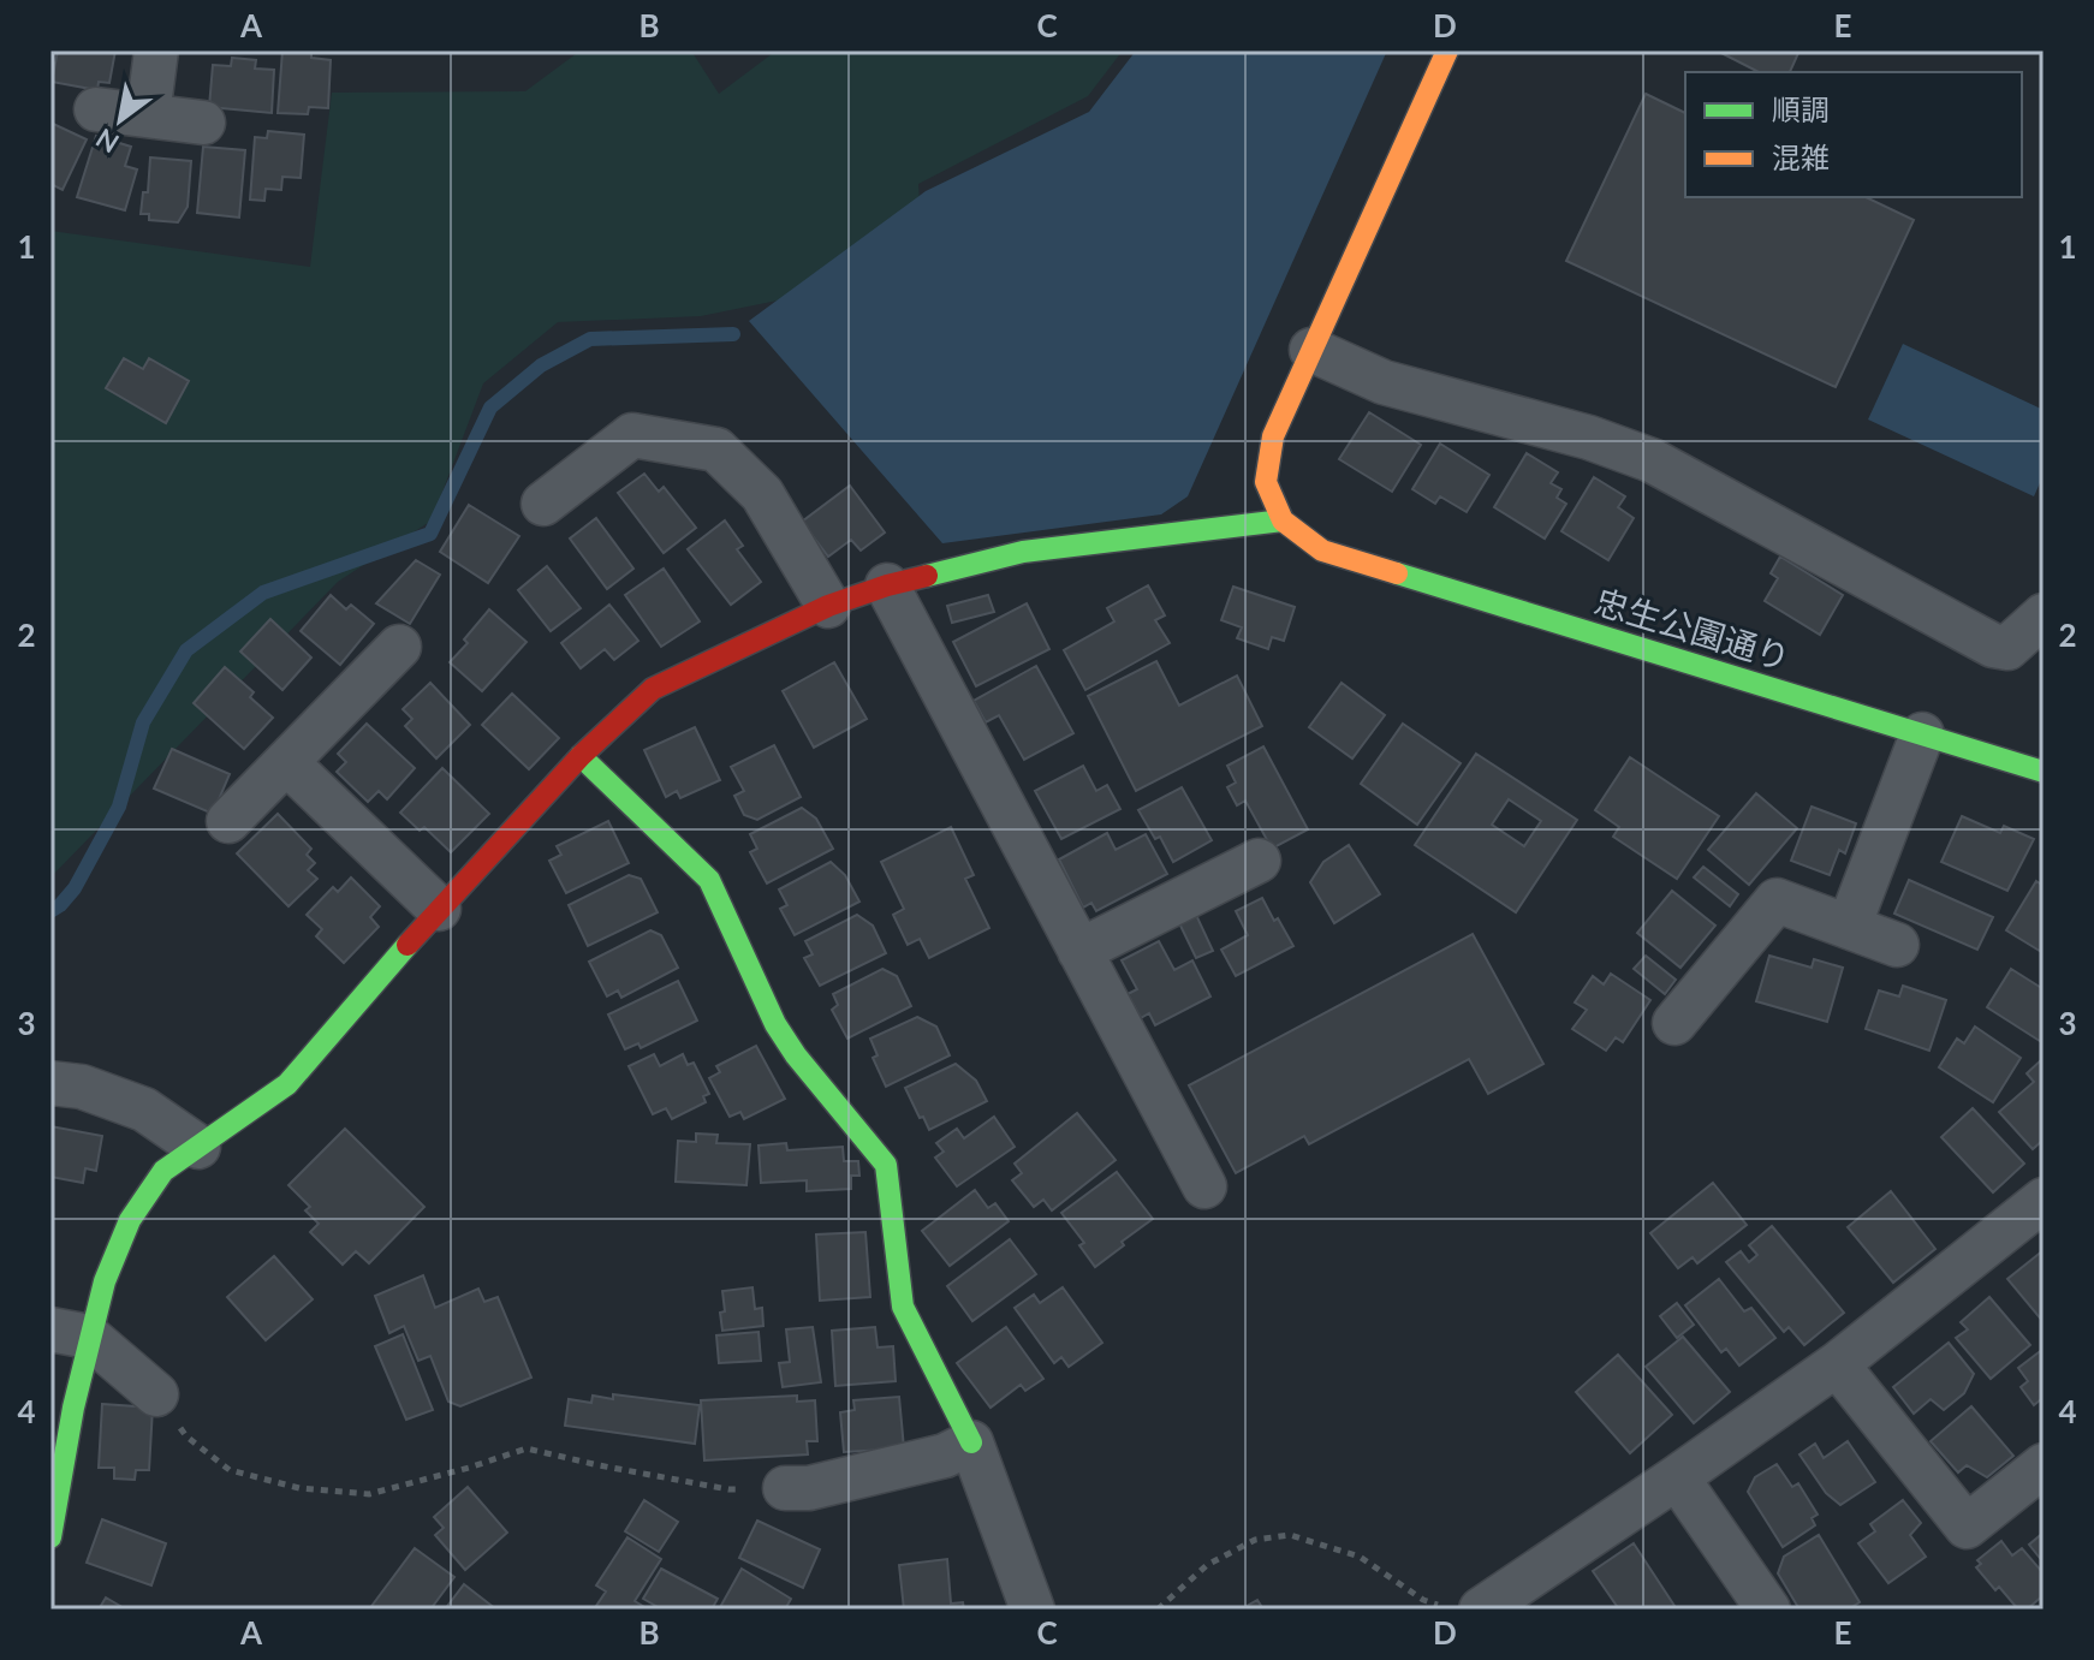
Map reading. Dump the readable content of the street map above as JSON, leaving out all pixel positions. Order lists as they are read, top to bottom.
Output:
{
  "streets": {
    "street": ["忠生公園通り"]
  },
  "legend": ["順調", "混雑"],
  "north": "bottom left",
  "grid": {
    "columns": [
      "A",
      "B",
      "C",
      "D",
      "E"
    ],
    "rows": [
      "1",
      "2",
      "3",
      "4"
    ]
  }
}
